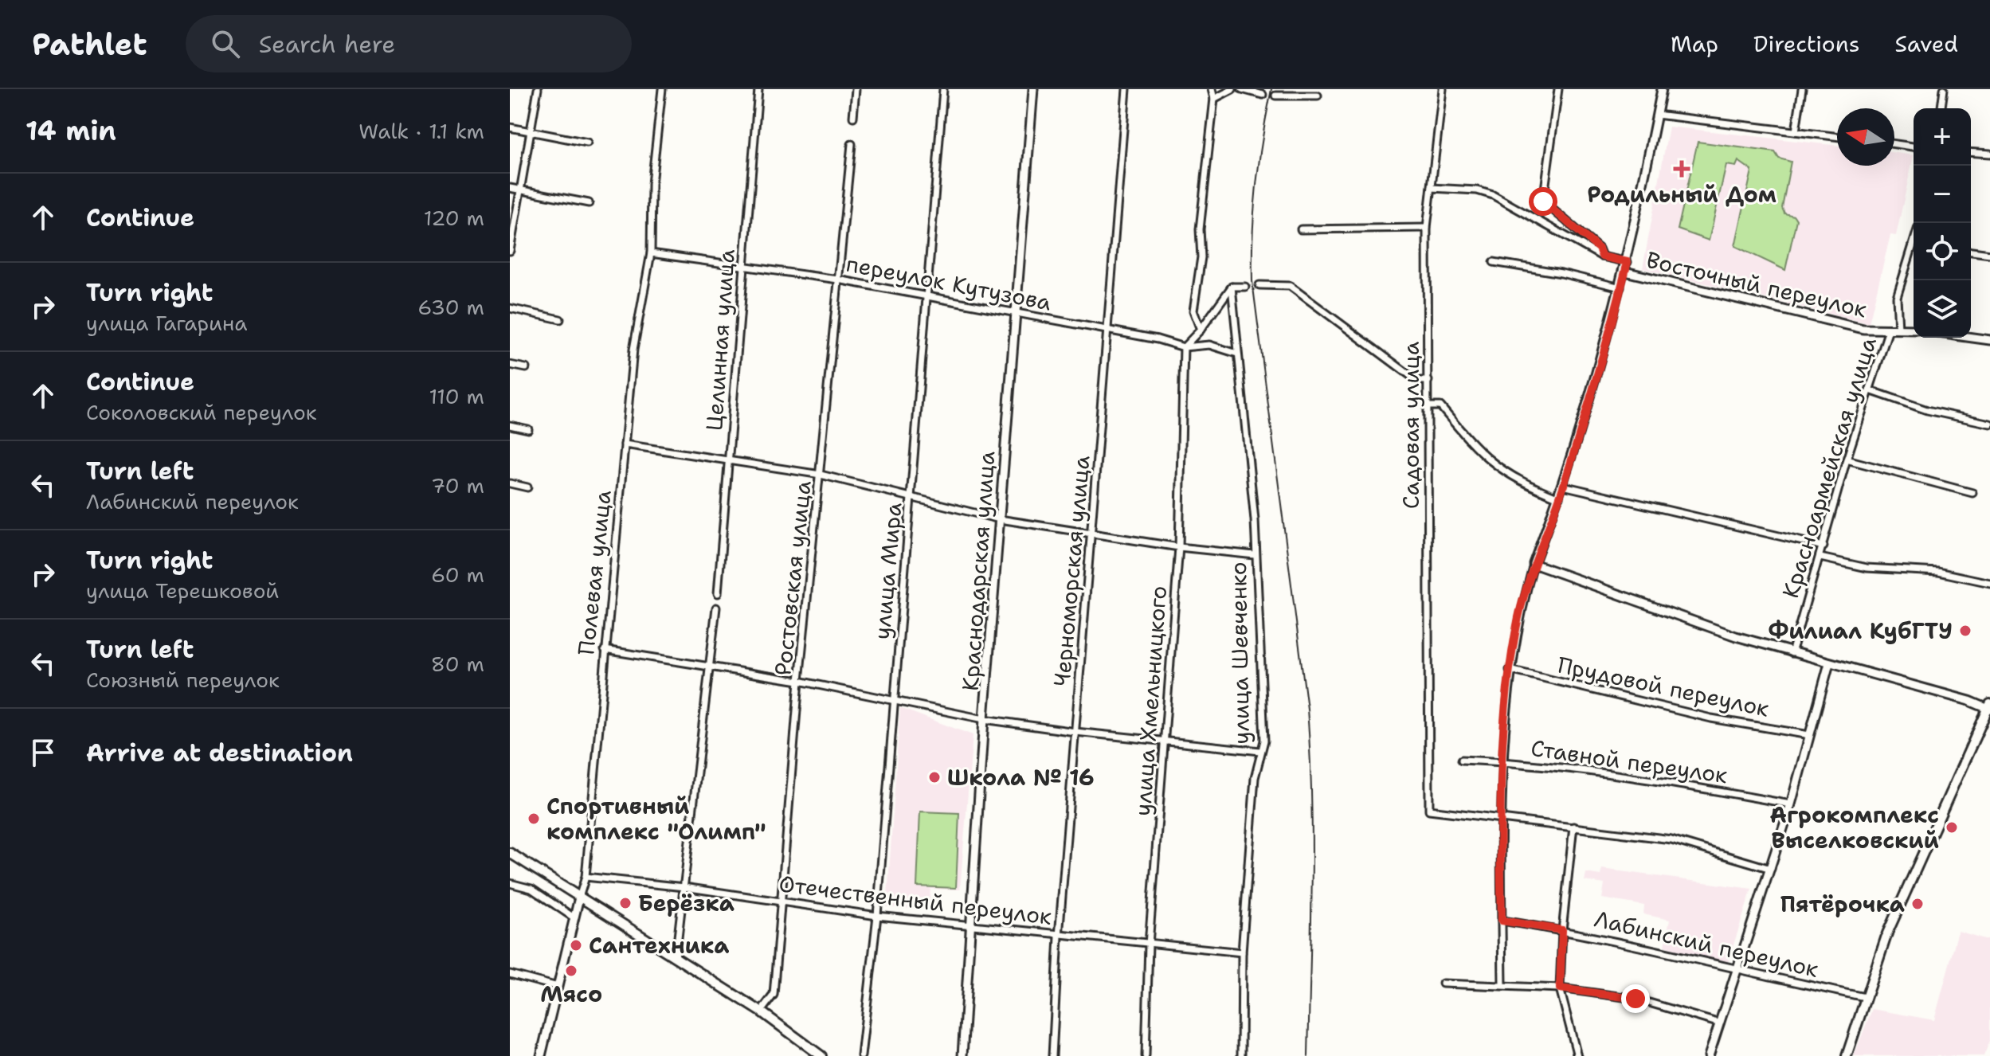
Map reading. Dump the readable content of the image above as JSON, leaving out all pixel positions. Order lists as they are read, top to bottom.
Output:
{
  "streets": {
    "street": [
      "переулок Кутузова",
      "Восточный переулок",
      "Целинная улица",
      "Садовая улица",
      "Красноармейская улица",
      "улица Мира",
      "Краснодарская улица",
      "Черноморская улица",
      "Полевая улица",
      "Ростовская улица",
      "улица Шевченко",
      "Прудовой переулок",
      "улица Хмельницкого",
      "Ставной переулок",
      "Отечественный переулок",
      "Лабинский переулок"
    ]
  },
  "crossings": [
    ["переулок Кутузова", "Целинная улица"],
    ["переулок Кутузова", "улица Мира"],
    ["переулок Кутузова", "Краснодарская улица"],
    ["переулок Кутузова", "Черноморская улица"],
    ["переулок Кутузова", "Полевая улица"],
    ["переулок Кутузова", "Ростовская улица"],
    ["переулок Кутузова", "улица Шевченко"],
    ["переулок Кутузова", "улица Хмельницкого"],
    ["Восточный переулок", "Садовая улица"],
    ["Восточный переулок", "Красноармейская улица"],
    ["улица Мира", "Отечественный переулок"],
    ["Краснодарская улица", "Отечественный переулок"],
    ["Черноморская улица", "Отечественный переулок"],
    ["Полевая улица", "Отечественный переулок"],
    ["Ростовская улица", "Отечественный переулок"],
    ["улица Шевченко", "Отечественный переулок"],
    ["улица Хмельницкого", "Отечественный переулок"]
  ],
  "places": {
    "health": ["Родильный Дом"],
    "other": [
      "Филиал КубГТУ",
      "Школа № 16",
      "Спортивный комплекс \"Олимп\"",
      "Агрокомплекс Выселковский",
      "Берёзка",
      "Пятёрочка",
      "Сантехника",
      "Мясо"
    ]
  },
  "north": "left",
  "page": {
    "header": "Pathlet",
    "search": "Search here",
    "nav": ["Map", "Directions", "Saved"],
    "heading": ["14 min", "Walk · 1.1 km"],
    "map_buttons": ["+", "−"],
    "list": [
      ["Continue", "120 m"],
      ["Turn right", "улица Гагарина", "630 m"],
      ["Continue", "Соколовский переулок", "110 m"],
      ["Turn left", "Лабинский переулок", "70 m"],
      ["Turn right", "улица Терешковой", "60 m"],
      ["Turn left", "Союзный переулок", "80 m"],
      "Arrive at destination"
    ]
  }
}
